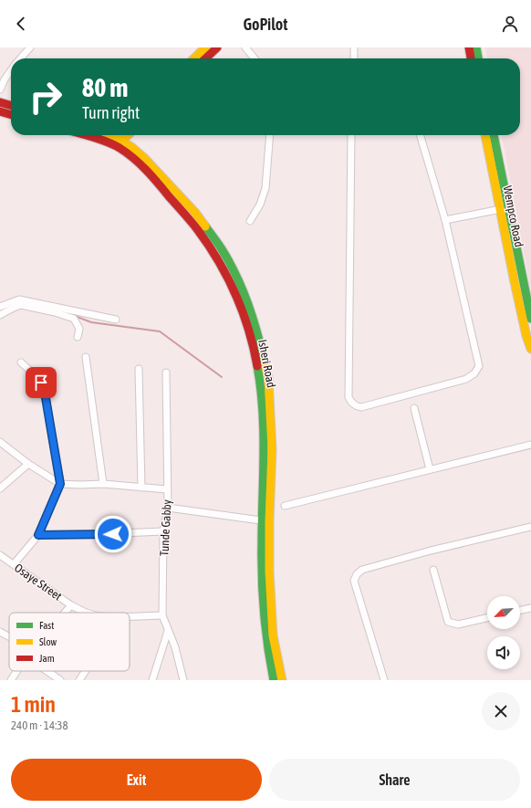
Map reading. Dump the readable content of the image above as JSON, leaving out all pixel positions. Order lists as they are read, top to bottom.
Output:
{
  "streets": {
    "main road": ["Wempco Road", "Isheri Road"],
    "street": ["Tunde Gabby", "Osaye Street"]
  },
  "crossings": [
    ["Tunde Gabby", "Osaye Street"]
  ],
  "legend": ["Fast", "Slow", "Jam"],
  "north": "bottom left",
  "page": {
    "header": "GoPilot",
    "turn": ["80 m", "Turn right"],
    "heading": ["1 min", "240 m · 14:38"],
    "buttons": ["Exit", "Share"]
  }
}
